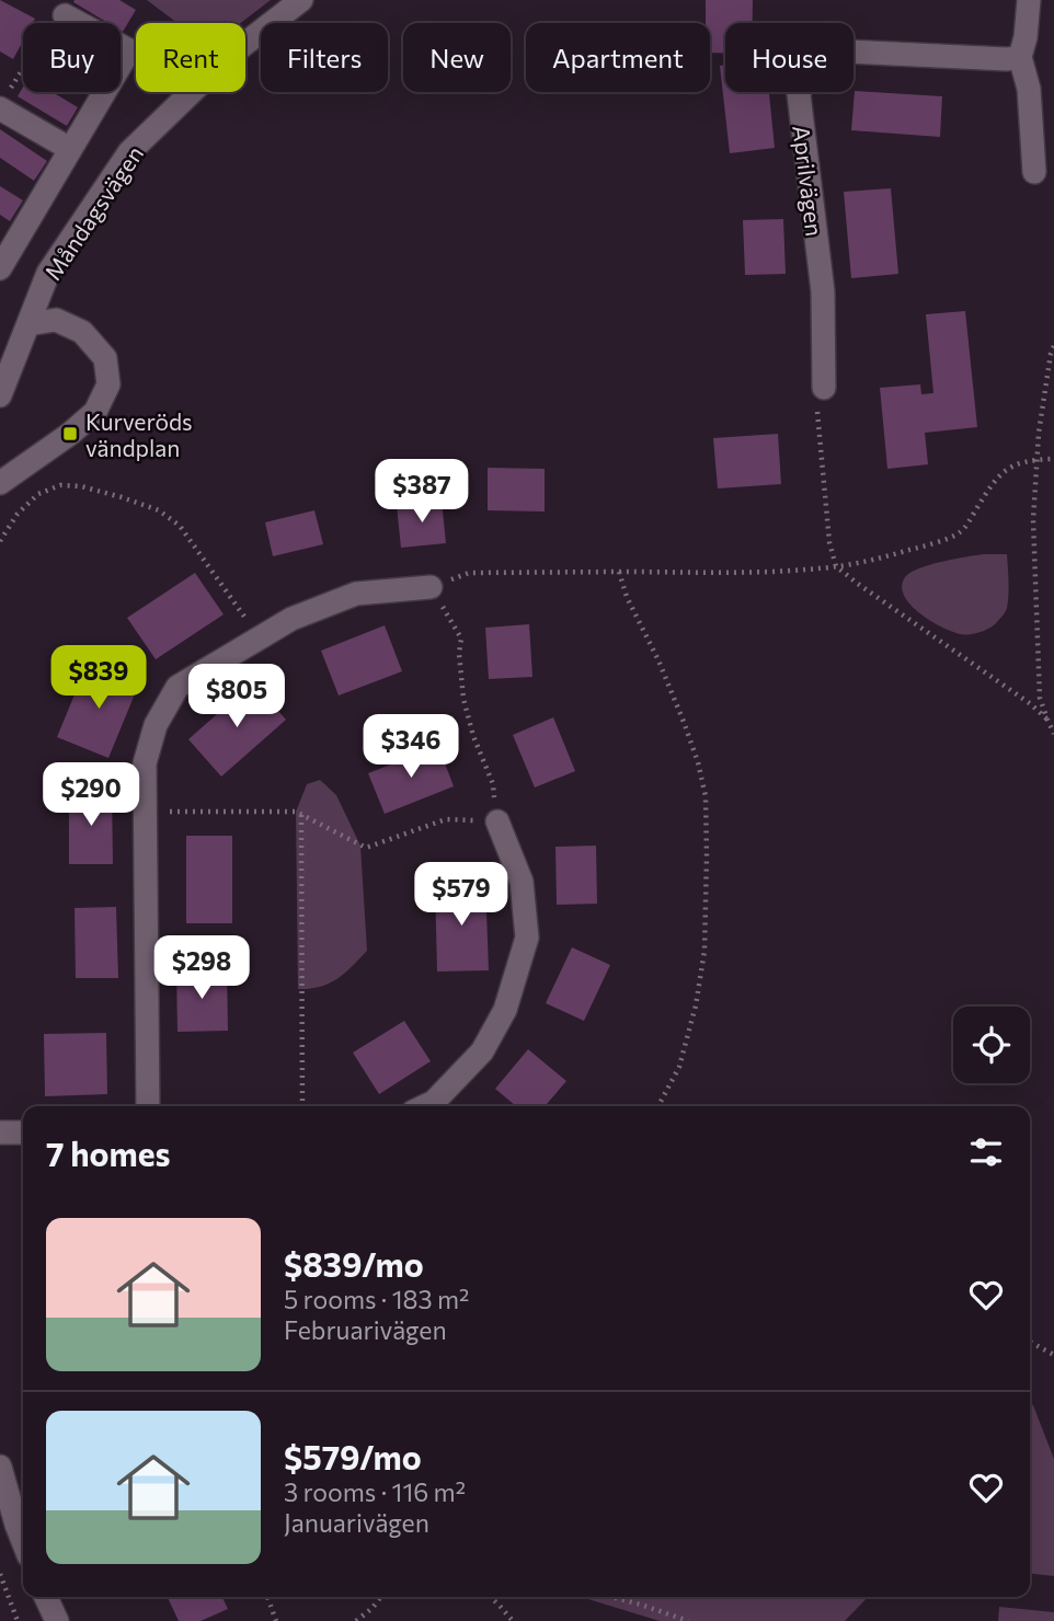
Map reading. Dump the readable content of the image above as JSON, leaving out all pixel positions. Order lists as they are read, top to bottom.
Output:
{
  "streets": {
    "street": ["Aprilvägen", "Måndagsvägen"]
  },
  "places": {
    "transit": ["Kurveröds vändplan"]
  },
  "page": {
    "chip": [
      "Buy",
      "Rent",
      "Filters",
      "New",
      "Apartment",
      "House"
    ],
    "price": [
      "$387",
      "$839",
      "$805",
      "$346",
      "$290",
      "$579",
      "$298"
    ],
    "heading": "7 homes",
    "list": [
      {
        "name": "$839/mo",
        "note": "5 rooms · 183 m² · Februarivägen"
      },
      {
        "name": "$579/mo",
        "note": "3 rooms · 116 m² · Januarivägen"
      }
    ]
  }
}
